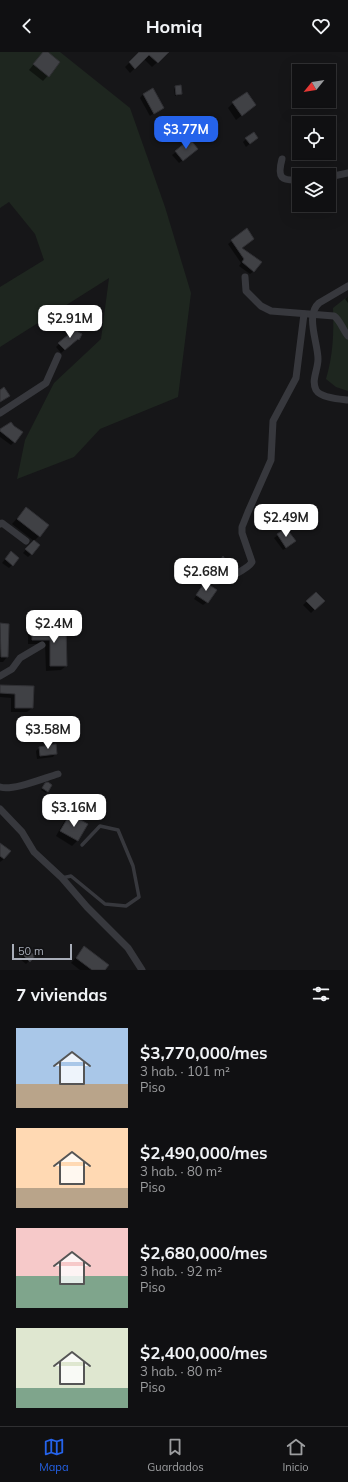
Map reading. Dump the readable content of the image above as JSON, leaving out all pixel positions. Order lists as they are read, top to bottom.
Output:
{
  "scale_bar": "50 m",
  "north": "bottom left",
  "page": {
    "header": "Homiq",
    "price": [
      "$3.77M",
      "$2.91M",
      "$2.49M",
      "$2.68M",
      "$2.4M",
      "$3.58M",
      "$3.16M"
    ],
    "scale": "50 m",
    "heading": "7 viviendas",
    "list": [
      {
        "name": "$3,770,000/mes",
        "note": "3 hab. · 101 m² · Piso"
      },
      {
        "name": "$2,490,000/mes",
        "note": "3 hab. · 80 m² · Piso"
      },
      {
        "name": "$2,680,000/mes",
        "note": "3 hab. · 92 m² · Piso"
      },
      {
        "name": "$2,400,000/mes",
        "note": "3 hab. · 80 m² · Piso"
      }
    ],
    "tabs": ["Mapa", "Guardados", "Inicio"]
  }
}
